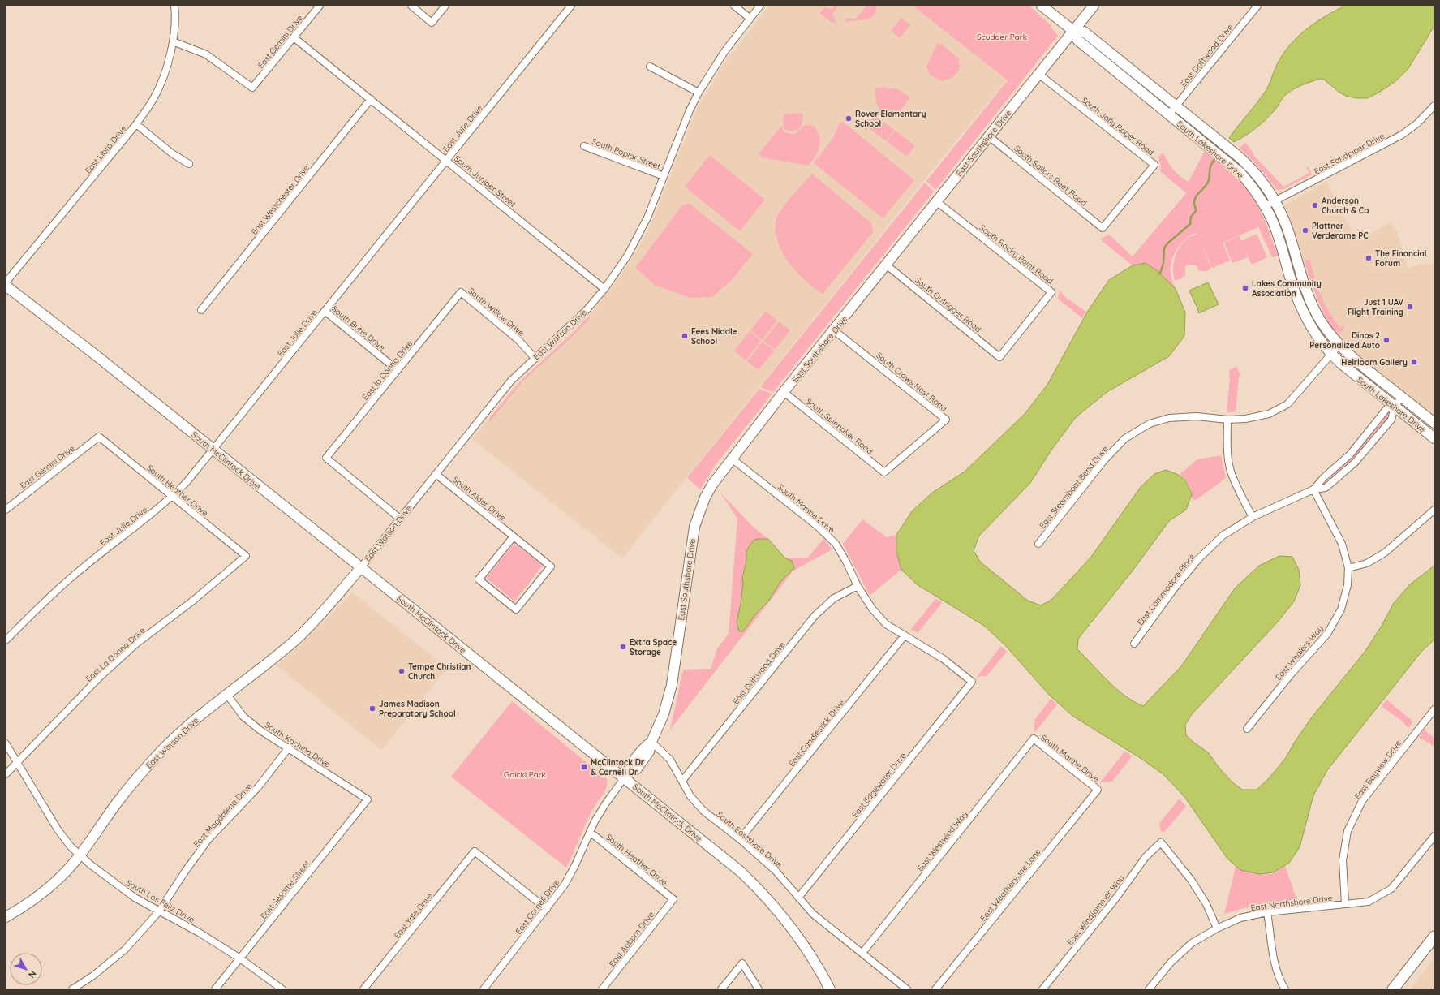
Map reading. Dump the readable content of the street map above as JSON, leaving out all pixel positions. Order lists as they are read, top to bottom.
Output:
{
  "streets": {
    "street": [
      "East Gemini Drive",
      "East Driftwood Drive",
      "South Jolly Roger Road",
      "East Julie Drive",
      "East Southshore Drive",
      "East Libra Drive",
      "South Lakeshore Drive",
      "South Poplar Street",
      "East Sandpiper Drive",
      "South Sailors Reef Road",
      "South Juniper Street",
      "East Westchester Drive",
      "South Rocky Point Road",
      "South Outrigger Road",
      "South Willow Drive",
      "South Butte Drive",
      "East Watson Drive",
      "East la Donna Drive",
      "South Crows Nest Road",
      "South Spinnaker Road",
      "South McClintock Drive",
      "East Steamboat Bend Drive",
      "South Heather Drive",
      "South Alder Drive",
      "South Marine Drive",
      "East Commodore Place",
      "East Whalers Way",
      "East La Donna Drive",
      "East Candlestick Drive",
      "South Kachina Drive",
      "East Bayview Drive",
      "East Edgewater Drive",
      "East Magdalena Drive",
      "South Eastshore Drive",
      "East Westwind Way",
      "East Weathervane Lane",
      "East Sesame Street",
      "South Los Feliz Drive",
      "East Northshore Drive",
      "East Cornell Drive",
      "East Windjammer Way",
      "East Yale Drive",
      "East Auburn Drive"
    ]
  },
  "crossings": [
    ["East Gemini Drive", "East Libra Drive"],
    ["East Gemini Drive", "South Juniper Street"],
    ["East Gemini Drive", "South Heather Drive"],
    ["East Driftwood Drive", "South Lakeshore Drive"],
    ["East Driftwood Drive", "South Marine Drive"],
    ["East Driftwood Drive", "South Eastshore Drive"],
    ["South Jolly Roger Road", "East Southshore Drive"],
    ["South Jolly Roger Road", "South Sailors Reef Road"],
    ["East Julie Drive", "South Juniper Street"],
    ["East Julie Drive", "South Butte Drive"],
    ["East Julie Drive", "South McClintock Drive"],
    ["East Julie Drive", "South Heather Drive"],
    ["East Southshore Drive", "South Lakeshore Drive"],
    ["East Southshore Drive", "South Sailors Reef Road"],
    ["East Southshore Drive", "South Rocky Point Road"],
    ["East Southshore Drive", "South Outrigger Road"],
    ["East Southshore Drive", "South Crows Nest Road"],
    ["East Southshore Drive", "South Spinnaker Road"],
    ["East Southshore Drive", "South McClintock Drive"],
    ["East Southshore Drive", "South Marine Drive"],
    ["East Southshore Drive", "South Eastshore Drive"],
    ["East Southshore Drive", "East Cornell Drive"],
    ["South Lakeshore Drive", "East Sandpiper Drive"],
    ["South Lakeshore Drive", "East Steamboat Bend Drive"],
    ["South Lakeshore Drive", "East Commodore Place"],
    ["South Poplar Street", "East Watson Drive"],
    ["South Juniper Street", "East Westchester Drive"],
    ["South Juniper Street", "East Watson Drive"],
    ["South Rocky Point Road", "South Outrigger Road"],
    ["South Willow Drive", "East Watson Drive"],
    ["South Willow Drive", "East la Donna Drive"],
    ["South Butte Drive", "East la Donna Drive"],
    ["East Watson Drive", "East la Donna Drive"],
    ["East Watson Drive", "South McClintock Drive"],
    ["East Watson Drive", "South Alder Drive"],
    ["East Watson Drive", "South Kachina Drive"],
    ["East Watson Drive", "South Los Feliz Drive"],
    ["South Crows Nest Road", "South Spinnaker Road"],
    ["South McClintock Drive", "East Cornell Drive"],
    ["South Heather Drive", "East La Donna Drive"],
    ["South Heather Drive", "East Cornell Drive"],
    ["South Heather Drive", "East Auburn Drive"],
    ["South Marine Drive", "East Candlestick Drive"],
    ["South Marine Drive", "East Edgewater Drive"],
    ["South Marine Drive", "East Westwind Way"],
    ["South Marine Drive", "East Weathervane Lane"],
    ["East Commodore Place", "East Whalers Way"],
    ["East La Donna Drive", "South Los Feliz Drive"],
    ["East Candlestick Drive", "South Eastshore Drive"],
    ["South Kachina Drive", "East Magdalena Drive"],
    ["South Kachina Drive", "East Sesame Street"],
    ["East Bayview Drive", "East Northshore Drive"],
    ["East Edgewater Drive", "South Eastshore Drive"],
    ["East Magdalena Drive", "South Los Feliz Drive"],
    ["South Eastshore Drive", "East Westwind Way"],
    ["East Sesame Street", "South Los Feliz Drive"],
    ["East Northshore Drive", "East Windjammer Way"],
    ["East Cornell Drive", "East Yale Drive"]
  ],
  "parks": ["Scudder Park", "Gaicki Park"],
  "places": {
    "other": [
      "Rover Elementary School",
      "Anderson Church & Co",
      "Plattner Verderame PC",
      "The Financial Forum",
      "Lakes Community Association",
      "Just 1 UAV Flight Training",
      "Fees Middle School",
      "Dinos 2 Personalized Auto",
      "Heirloom Gallery",
      "Extra Space Storage",
      "Tempe Christian Church",
      "James Madison Preparatory School"
    ],
    "transit": ["McClintock Dr & Cornell Dr"]
  },
  "north": "bottom right"
}
